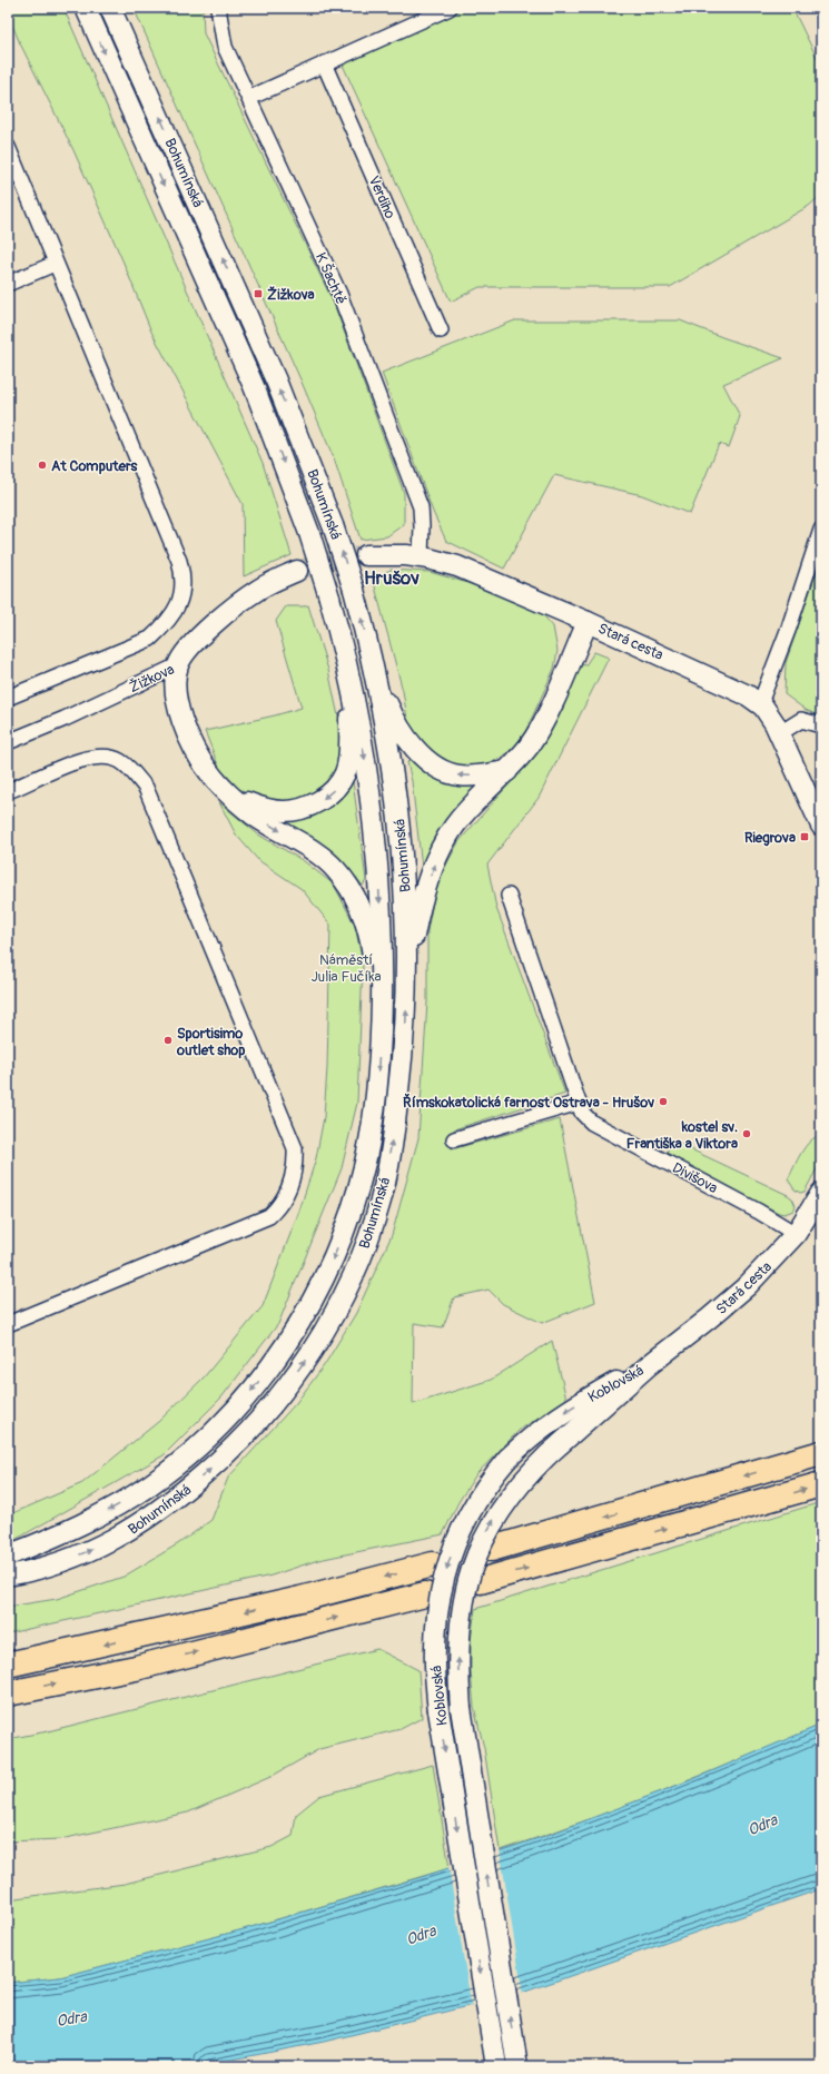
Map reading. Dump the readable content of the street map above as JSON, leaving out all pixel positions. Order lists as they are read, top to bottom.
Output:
{
  "streets": {
    "main road": [
      "Bohumínská",
      "Stará cesta",
      "Žižkova",
      "Koblovská"
    ],
    "street": ["Verdiho", "K Šachtě", "Divišova"]
  },
  "crossings": [
    ["K Šachtě", "Stará cesta"],
    ["Stará cesta", "Divišova"],
    ["Stará cesta", "Koblovská"]
  ],
  "districts": ["Hrušov"],
  "water": ["Odra"],
  "parks": ["Náměstí Julia Fučíka"],
  "places": {
    "transit": ["Žižkova", "Riegrova"],
    "other": [
      "At Computers",
      "Sportisimo outlet shop",
      "Římskokatolická farnost Ostrava - Hrušov",
      "kostel sv. Františka a Viktora"
    ]
  }
}
